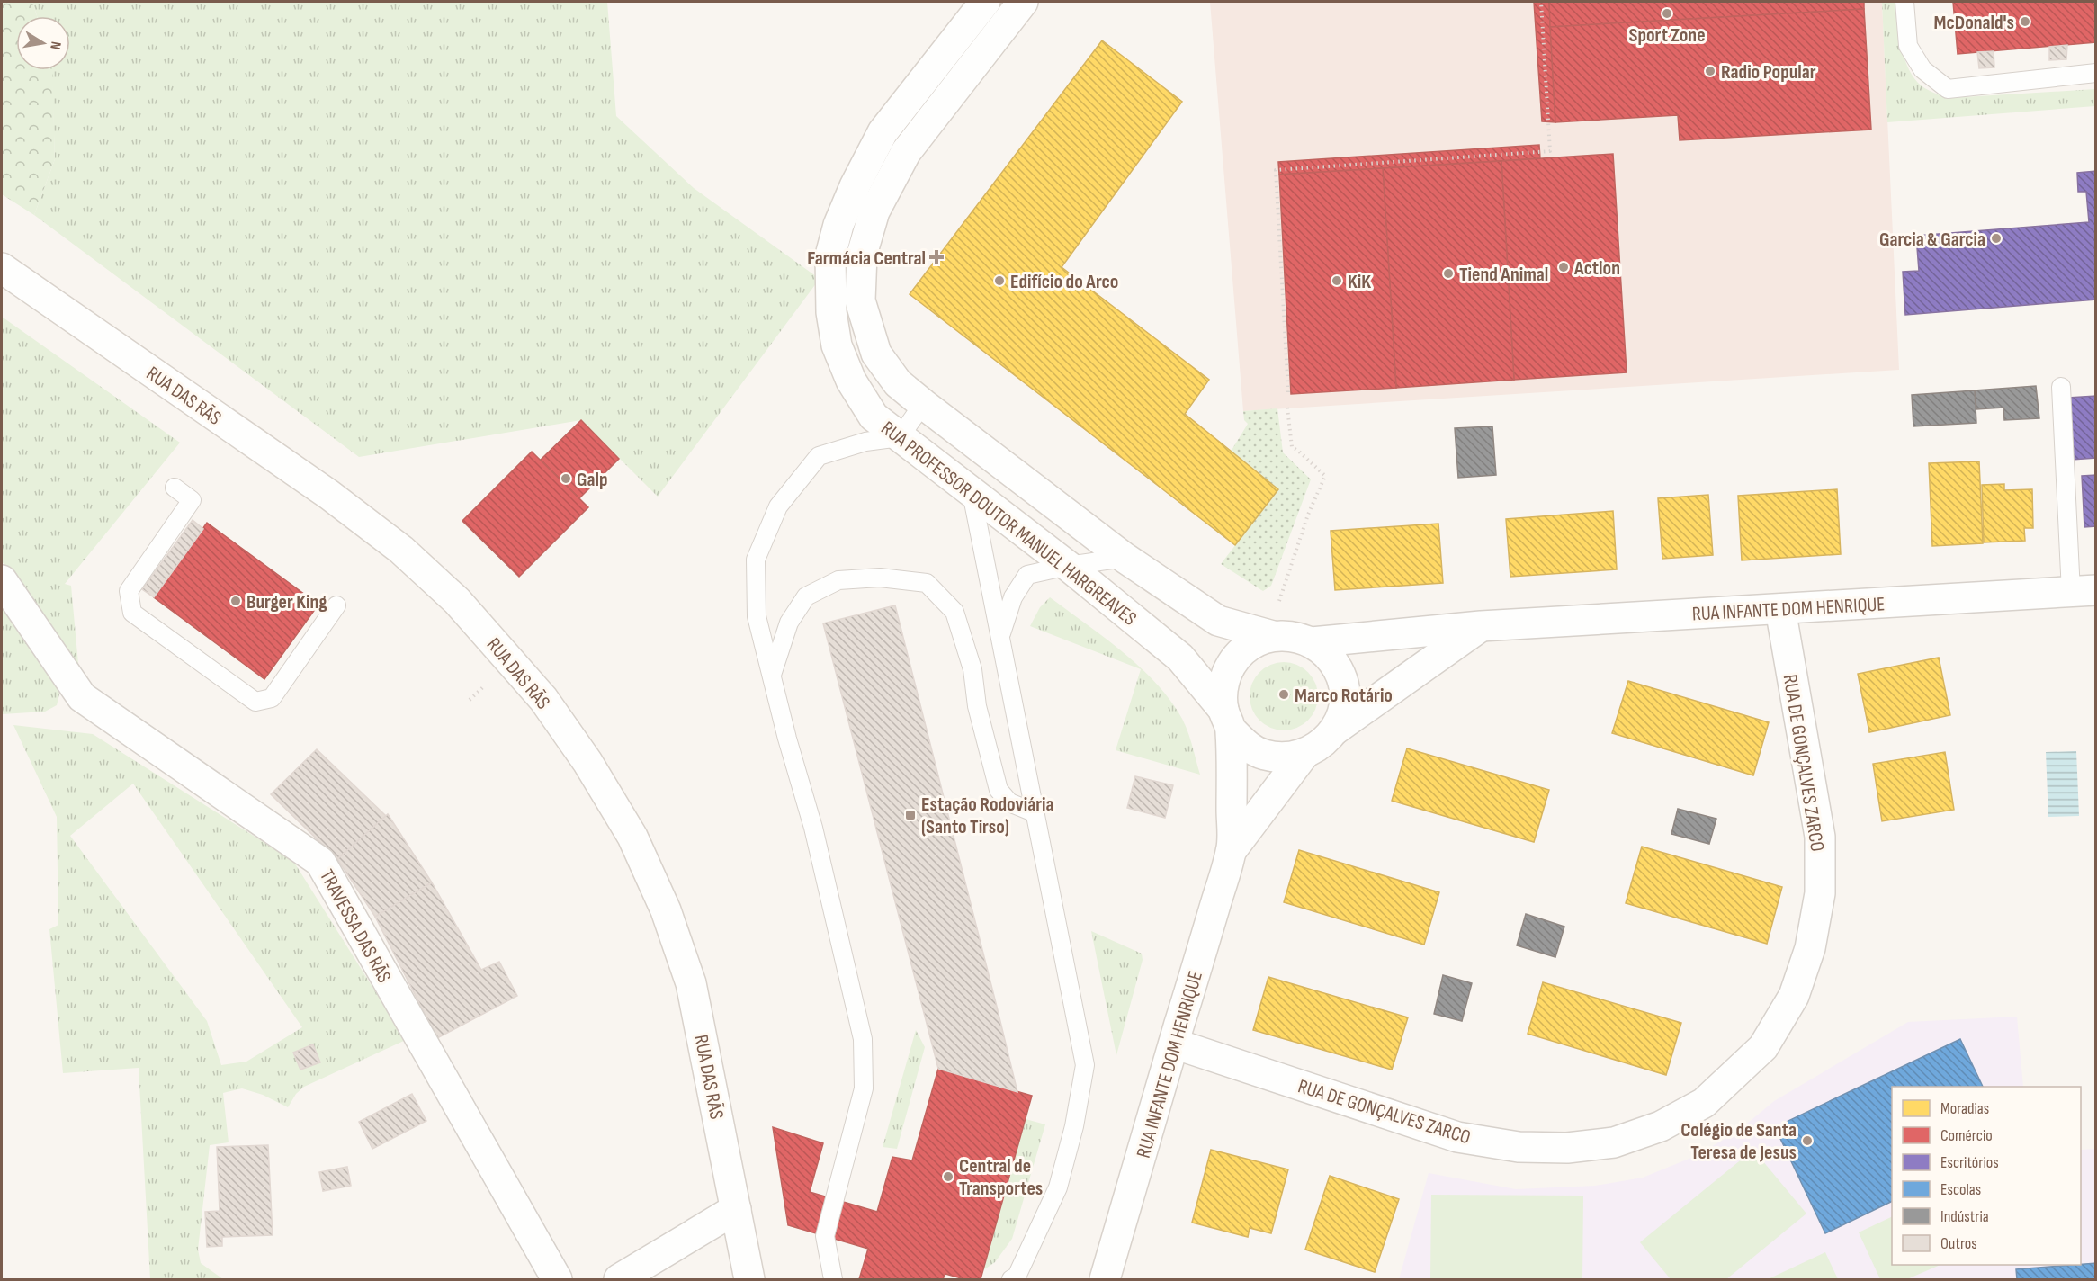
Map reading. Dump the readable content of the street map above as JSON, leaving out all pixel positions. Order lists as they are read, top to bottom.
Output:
{
  "streets": {
    "street": [
      "RUA DAS RÃS",
      "RUA PROFESSOR DOUTOR MANUEL HARGREAVES",
      "RUA INFANTE DOM HENRIQUE",
      "RUA DE GONÇALVES ZARCO",
      "TRAVESSA DAS RÃS"
    ]
  },
  "crossings": [
    ["RUA PROFESSOR DOUTOR MANUEL HARGREAVES", "RUA INFANTE DOM HENRIQUE"],
    ["RUA INFANTE DOM HENRIQUE", "RUA DE GONÇALVES ZARCO"]
  ],
  "places": {
    "other": [
      "Sport Zone",
      "McDonald's",
      "Radio Popular",
      "Garcia & Garcia",
      "Action",
      "Tiend Animal",
      "Edifício do Arco",
      "KiK",
      "Galp",
      "Burger King",
      "Marco Rotário",
      "Colégio de Santa Teresa de Jesus",
      "Central de Transportes"
    ],
    "health": ["Farmácia Central"],
    "transit": ["Estação Rodoviária (Santo Tirso)"]
  },
  "legend": [
    "Moradias",
    "Comércio",
    "Escritórios",
    "Escolas",
    "Indústria",
    "Outros"
  ],
  "north": "right"
}
